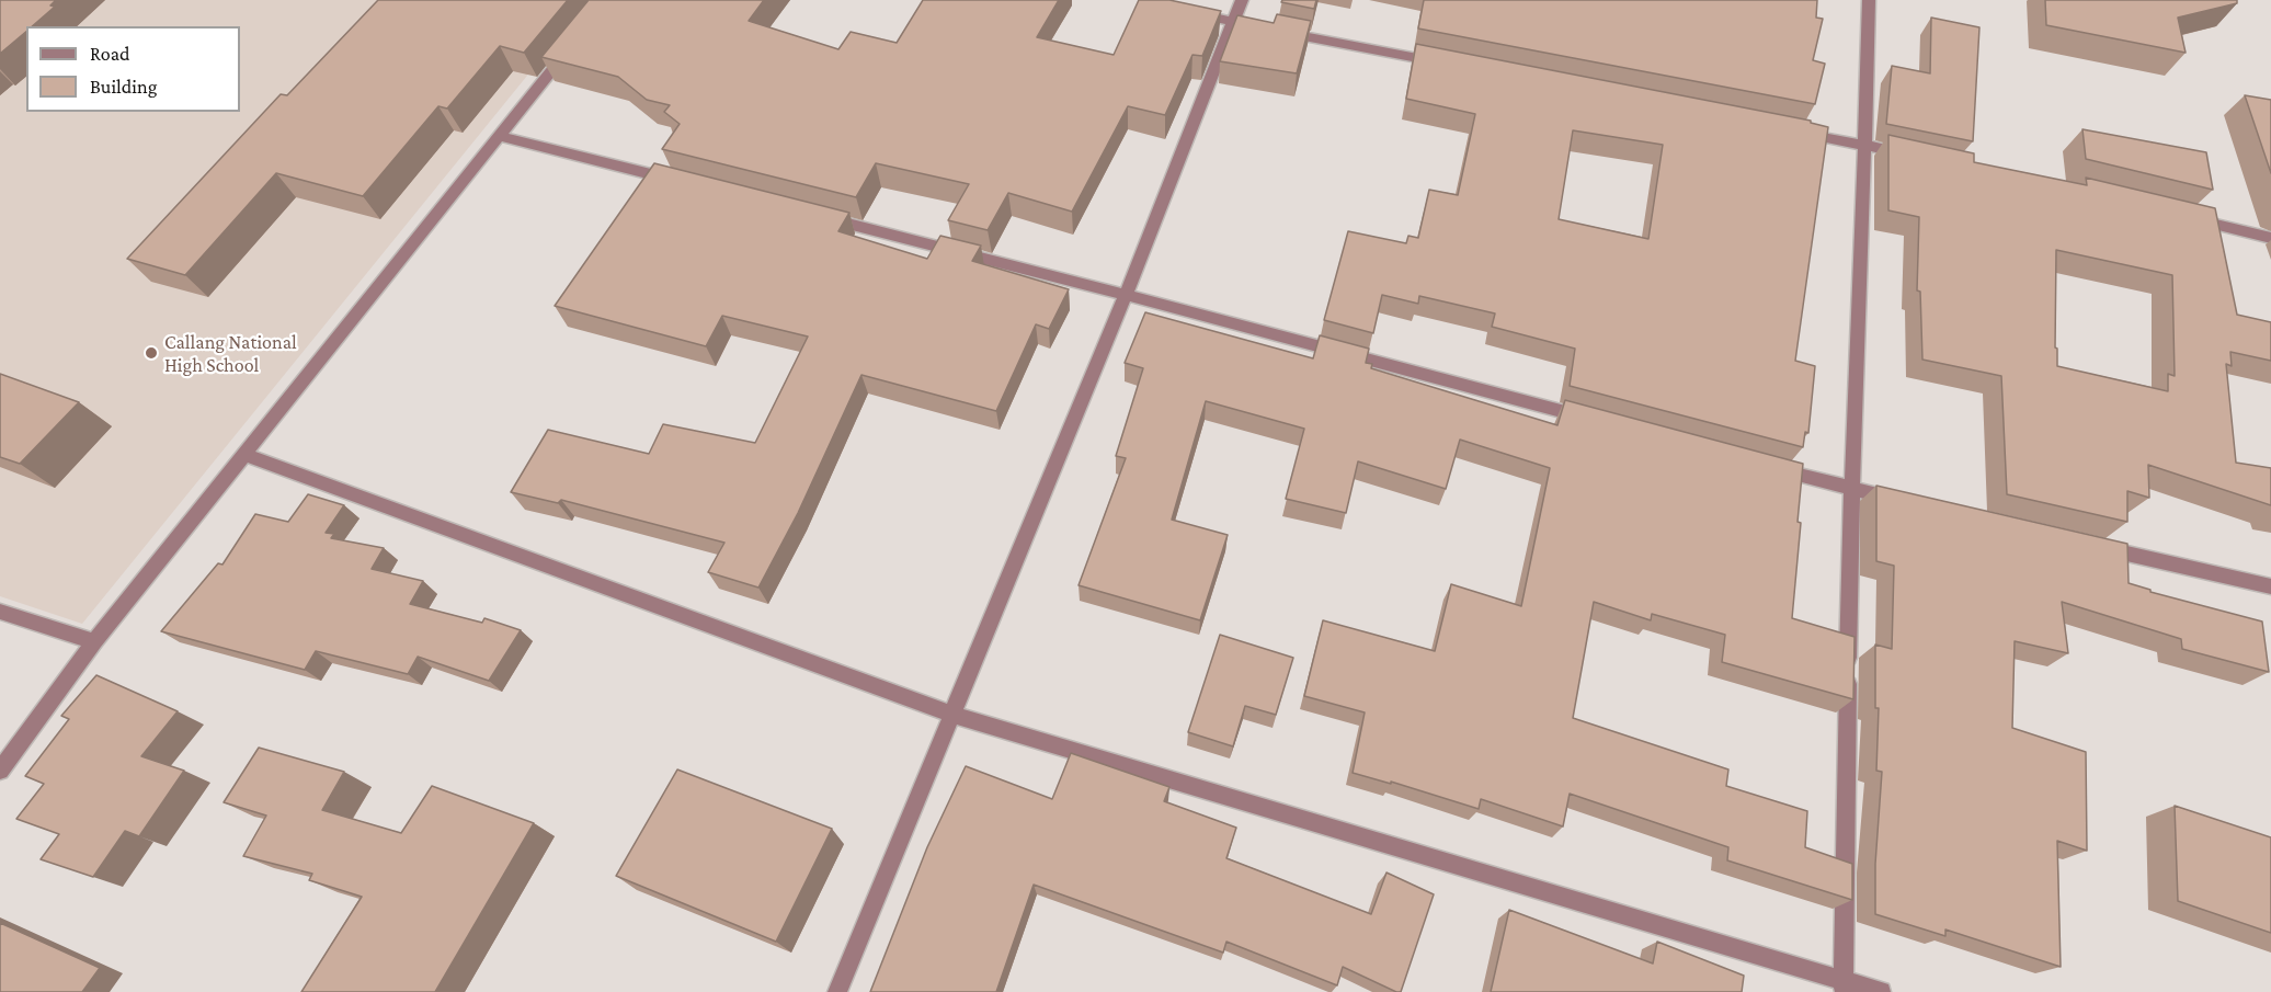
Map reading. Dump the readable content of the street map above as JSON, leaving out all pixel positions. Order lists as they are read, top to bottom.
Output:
{
  "places": ["Callang National High School"],
  "legend": ["Road", "Building"]
}
